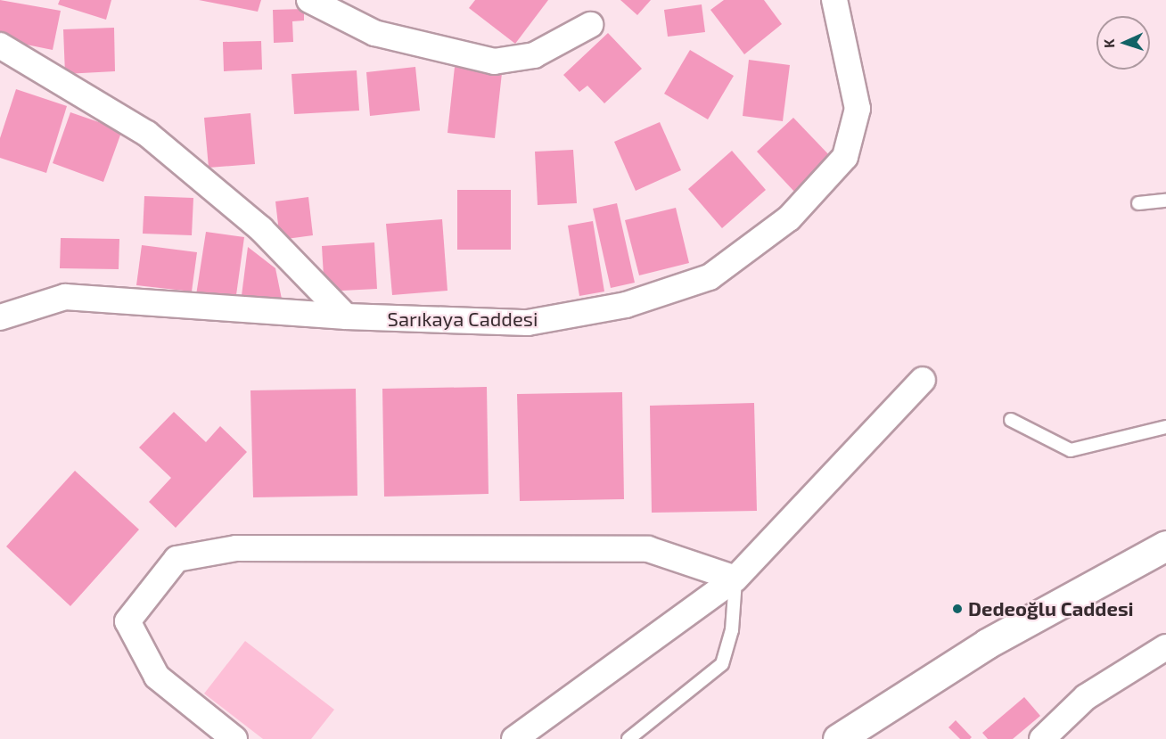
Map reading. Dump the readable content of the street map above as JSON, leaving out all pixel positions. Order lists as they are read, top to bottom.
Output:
{
  "streets": {
    "street": ["Sarıkaya Caddesi"]
  },
  "places": ["Dedeoğlu Caddesi"],
  "north": "left"
}
